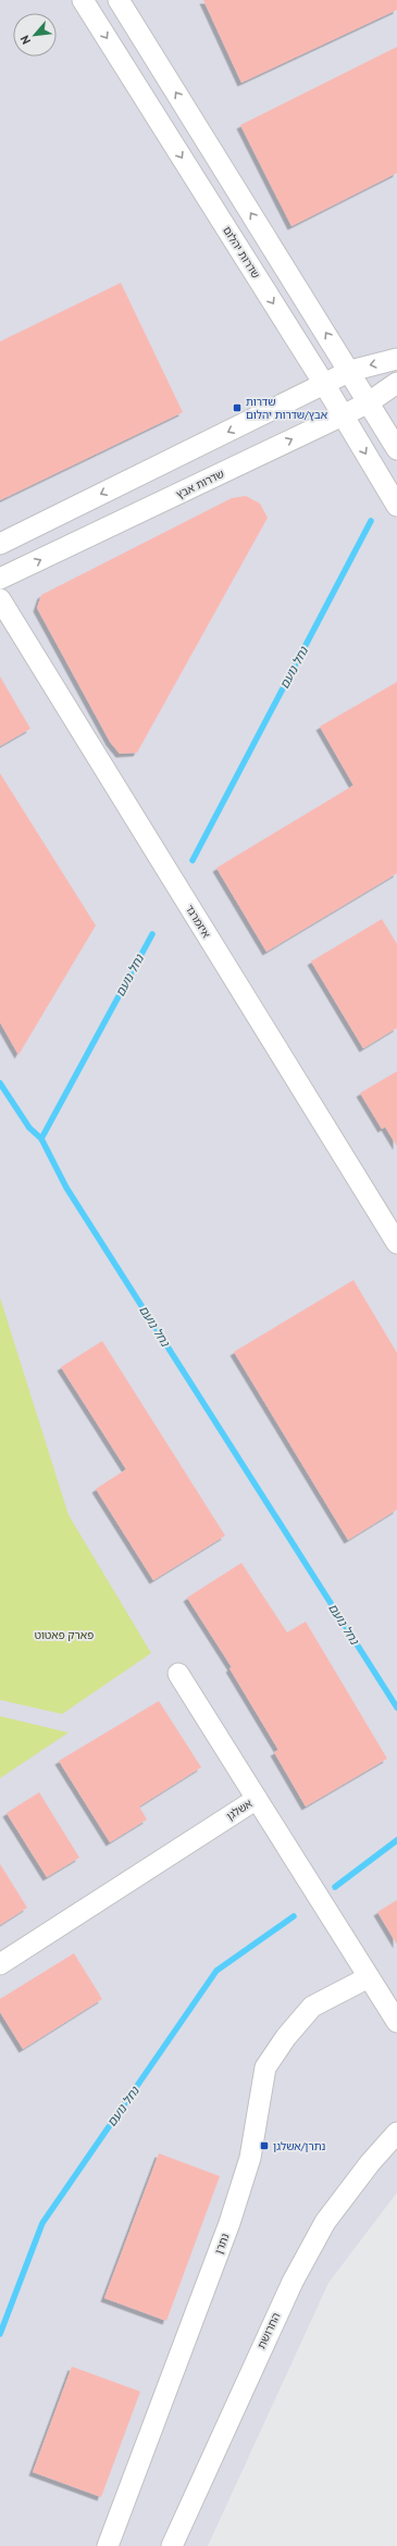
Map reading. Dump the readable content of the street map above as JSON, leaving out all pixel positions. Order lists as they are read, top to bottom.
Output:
{
  "streets": {
    "street": [
      "שדרות יהלום",
      "שדרות אבץ",
      "איזמרגד",
      "אשלגן",
      "נתרן",
      "החרושת"
    ]
  },
  "crossings": [
    ["שדרות יהלום", "שדרות אבץ"],
    ["אשלגן", "נתרן"]
  ],
  "water": ["נחל נועם"],
  "parks": ["פארק פאטוט"],
  "places": {
    "transit": ["שדרות אבץ/שדרות יהלום", "נתרן/אשלגן"]
  },
  "north": "bottom left"
}
